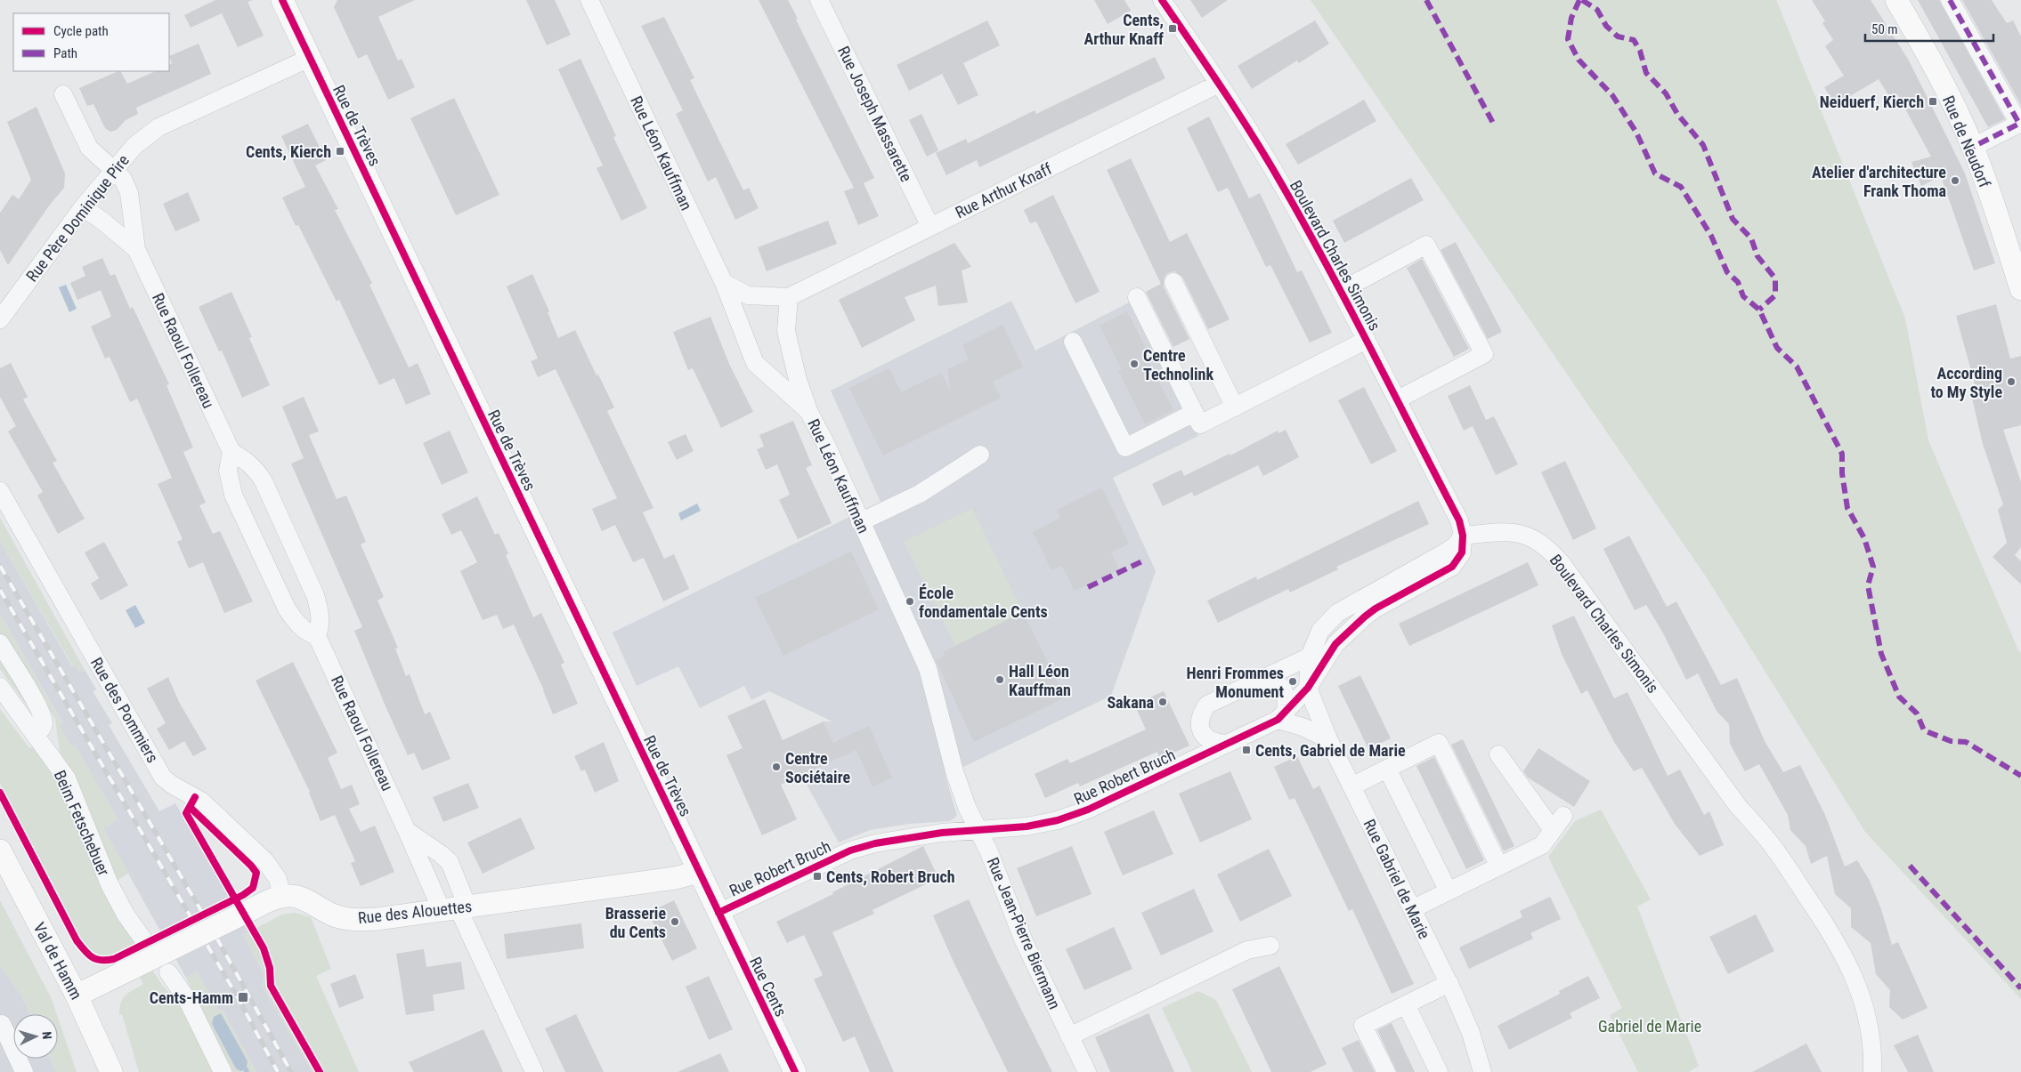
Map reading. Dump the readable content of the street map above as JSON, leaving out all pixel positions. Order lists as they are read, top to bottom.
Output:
{
  "streets": {
    "main road": [
      "Rue de Trèves",
      "Rue de Neudorf",
      "Rue des Alouettes",
      "Val de Hamm",
      "Rue Cents"
    ],
    "street": [
      "Rue Joseph Massarette",
      "Rue Léon Kauffman",
      "Rue Arthur Knaff",
      "Rue Père Dominique Pire",
      "Boulevard Charles Simonis",
      "Rue Raoul Follereau",
      "Rue des Pommiers",
      "Rue Robert Bruch",
      "Beim Fetschebuer",
      "Rue Gabriel de Marie",
      "Rue Jean-Pierre Biermann"
    ]
  },
  "crossings": [
    ["Rue Joseph Massarette", "Rue Arthur Knaff"],
    ["Rue de Trèves", "Rue Père Dominique Pire"],
    ["Rue de Trèves", "Rue Robert Bruch"],
    ["Rue de Trèves", "Rue des Alouettes"],
    ["Rue de Trèves", "Rue Cents"],
    ["Rue Léon Kauffman", "Rue Arthur Knaff"],
    ["Rue Léon Kauffman", "Rue Robert Bruch"],
    ["Rue Léon Kauffman", "Rue Jean-Pierre Biermann"],
    ["Rue Arthur Knaff", "Boulevard Charles Simonis"],
    ["Rue Père Dominique Pire", "Rue Raoul Follereau"],
    ["Boulevard Charles Simonis", "Rue Robert Bruch"],
    ["Rue Raoul Follereau", "Rue des Alouettes"],
    ["Rue des Pommiers", "Rue des Alouettes"],
    ["Rue Robert Bruch", "Rue Gabriel de Marie"],
    ["Rue Robert Bruch", "Rue Jean-Pierre Biermann"],
    ["Rue Robert Bruch", "Rue Cents"],
    ["Rue des Alouettes", "Val de Hamm"]
  ],
  "parks": ["Gabriel de Marie"],
  "places": {
    "transit": [
      "Cents, Arthur Knaff",
      "Neiduerf, Kierch",
      "Cents, Kierch",
      "Cents, Gabriel de Marie",
      "Cents, Robert Bruch",
      "Cents-Hamm"
    ],
    "other": [
      "Atelier d'architecture Frank Thoma",
      "Centre Technolink",
      "According to My Style",
      "École fondamentale Cents",
      "Hall Léon Kauffman",
      "Henri Frommes Monument",
      "Sakana",
      "Centre Sociétaire",
      "Brasserie du Cents"
    ]
  },
  "legend": ["Cycle path", "Path"],
  "scale_bar": "50 m",
  "north": "right"
}
